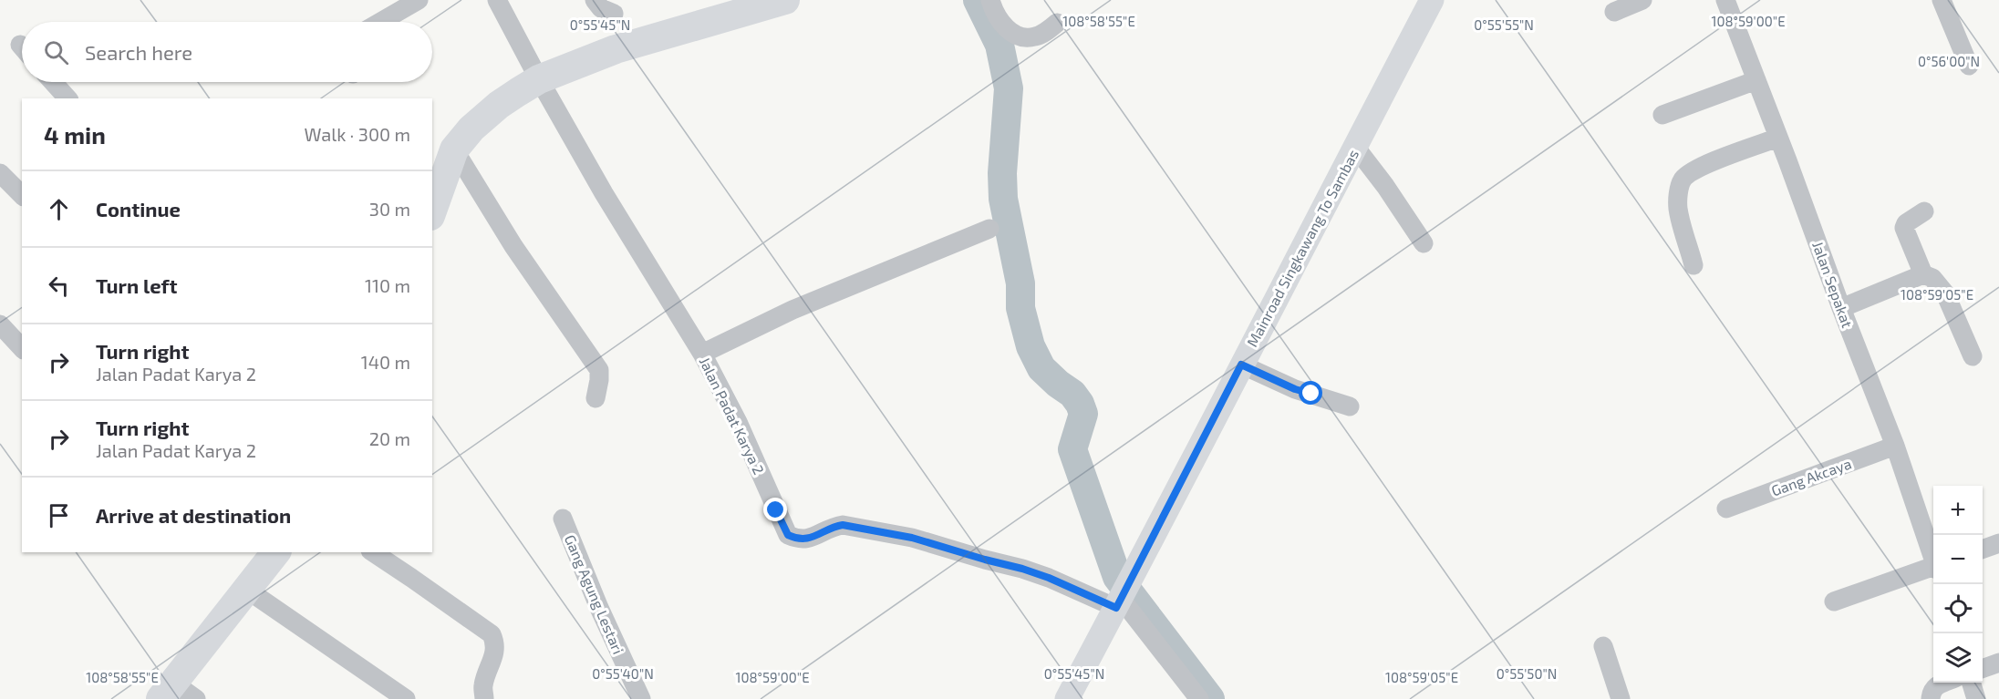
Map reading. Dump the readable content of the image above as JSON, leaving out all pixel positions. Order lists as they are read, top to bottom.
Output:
{
  "streets": {
    "main road": ["Mainroad Singkawang To Sambas"],
    "street": [
      "Jalan Sepakat",
      "Jalan Padat Karya 2",
      "Gang Akcaya",
      "Gang Agung Lestari"
    ]
  },
  "crossings": [
    ["Mainroad Singkawang To Sambas", "Jalan Padat Karya 2"],
    ["Jalan Sepakat", "Gang Akcaya"]
  ],
  "page": {
    "search": "Search here",
    "heading": ["4 min", "Walk · 300 m"],
    "list": [
      ["Continue", "30 m"],
      ["Turn left", "110 m"],
      ["Turn right", "Jalan Padat Karya 2", "140 m"],
      ["Turn right", "Jalan Padat Karya 2", "20 m"],
      "Arrive at destination"
    ],
    "map_buttons": ["+", "−"]
  },
  "coordinates": [
    "108°58'55\"E",
    "108°59'00\"E",
    "0°55'45\"N",
    "0°55'55\"N",
    "0°56'00\"N",
    "108°59'05\"E",
    "0°55'40\"N",
    "0°55'50\"N"
  ]
}
